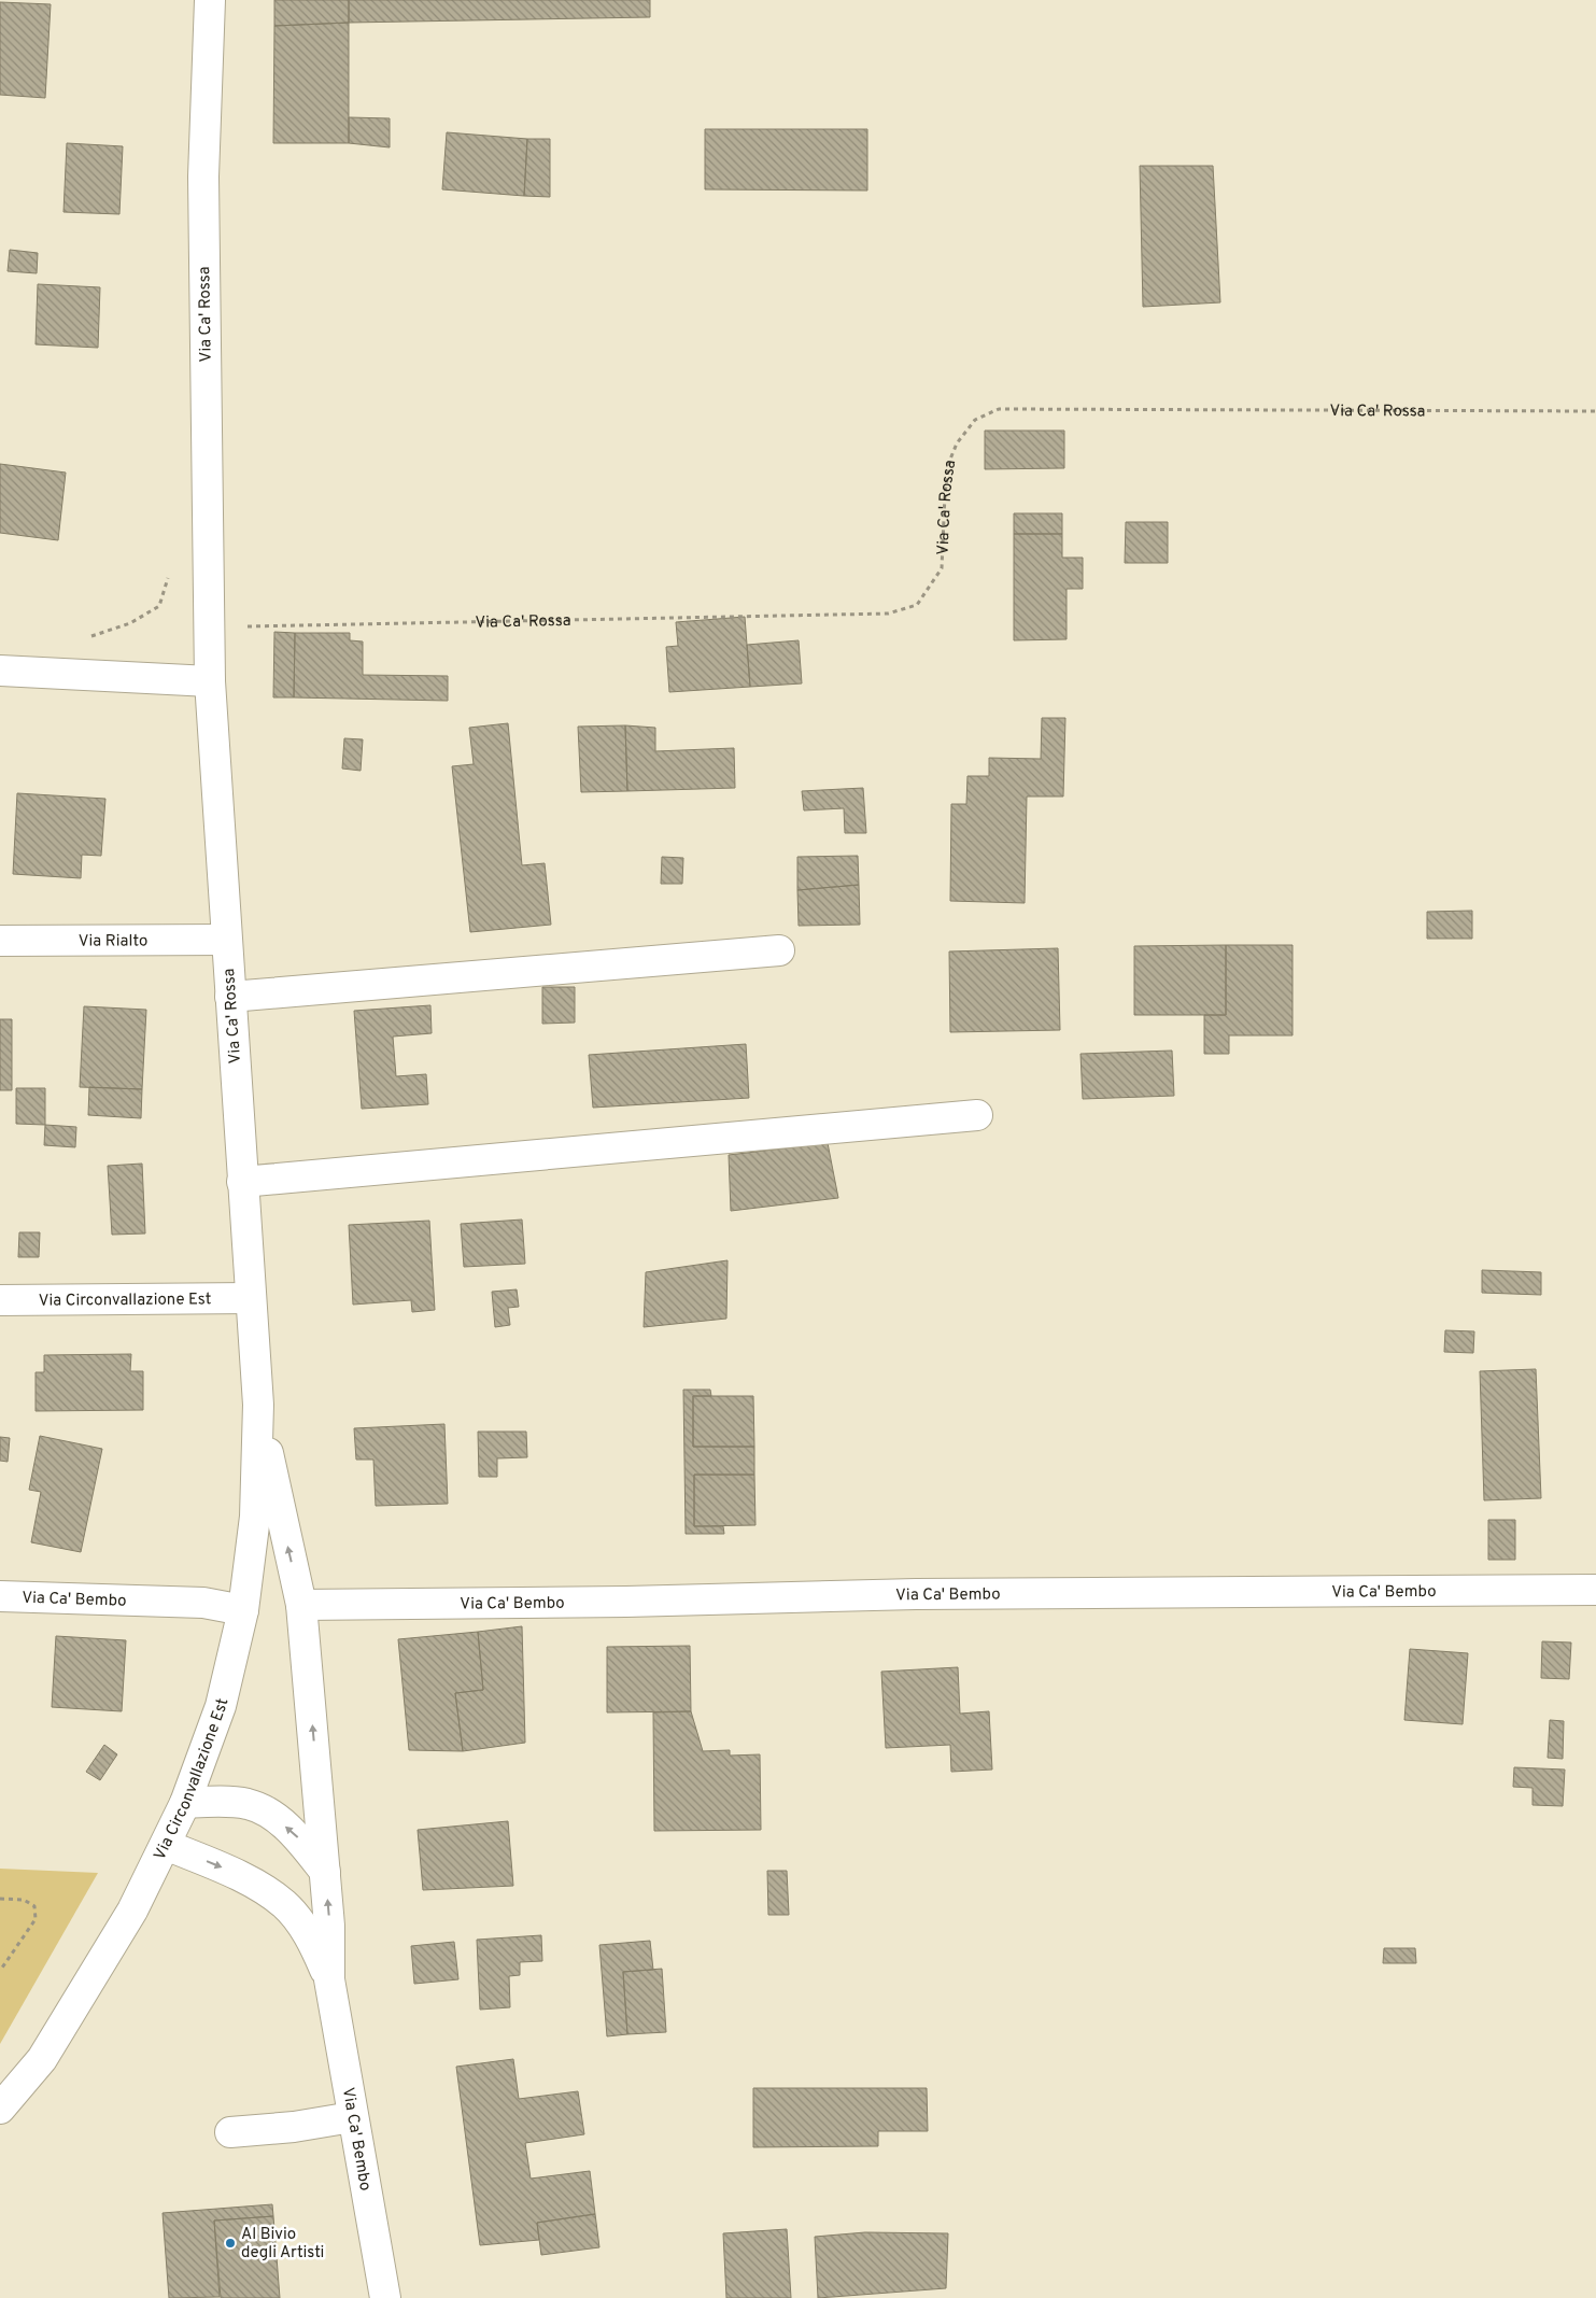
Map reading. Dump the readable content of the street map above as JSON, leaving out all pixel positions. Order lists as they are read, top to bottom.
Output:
{
  "streets": {
    "street": [
      "Via Ca' Rossa",
      "Via Rialto",
      "Via Circonvallazione Est",
      "Via Ca' Bembo"
    ]
  },
  "crossings": [
    ["Via Ca' Rossa", "Via Rialto"],
    ["Via Ca' Rossa", "Via Circonvallazione Est"],
    ["Via Ca' Rossa", "Via Ca' Bembo"],
    ["Via Circonvallazione Est", "Via Ca' Bembo"]
  ],
  "places": ["Al Bivio degli Artisti"]
}
